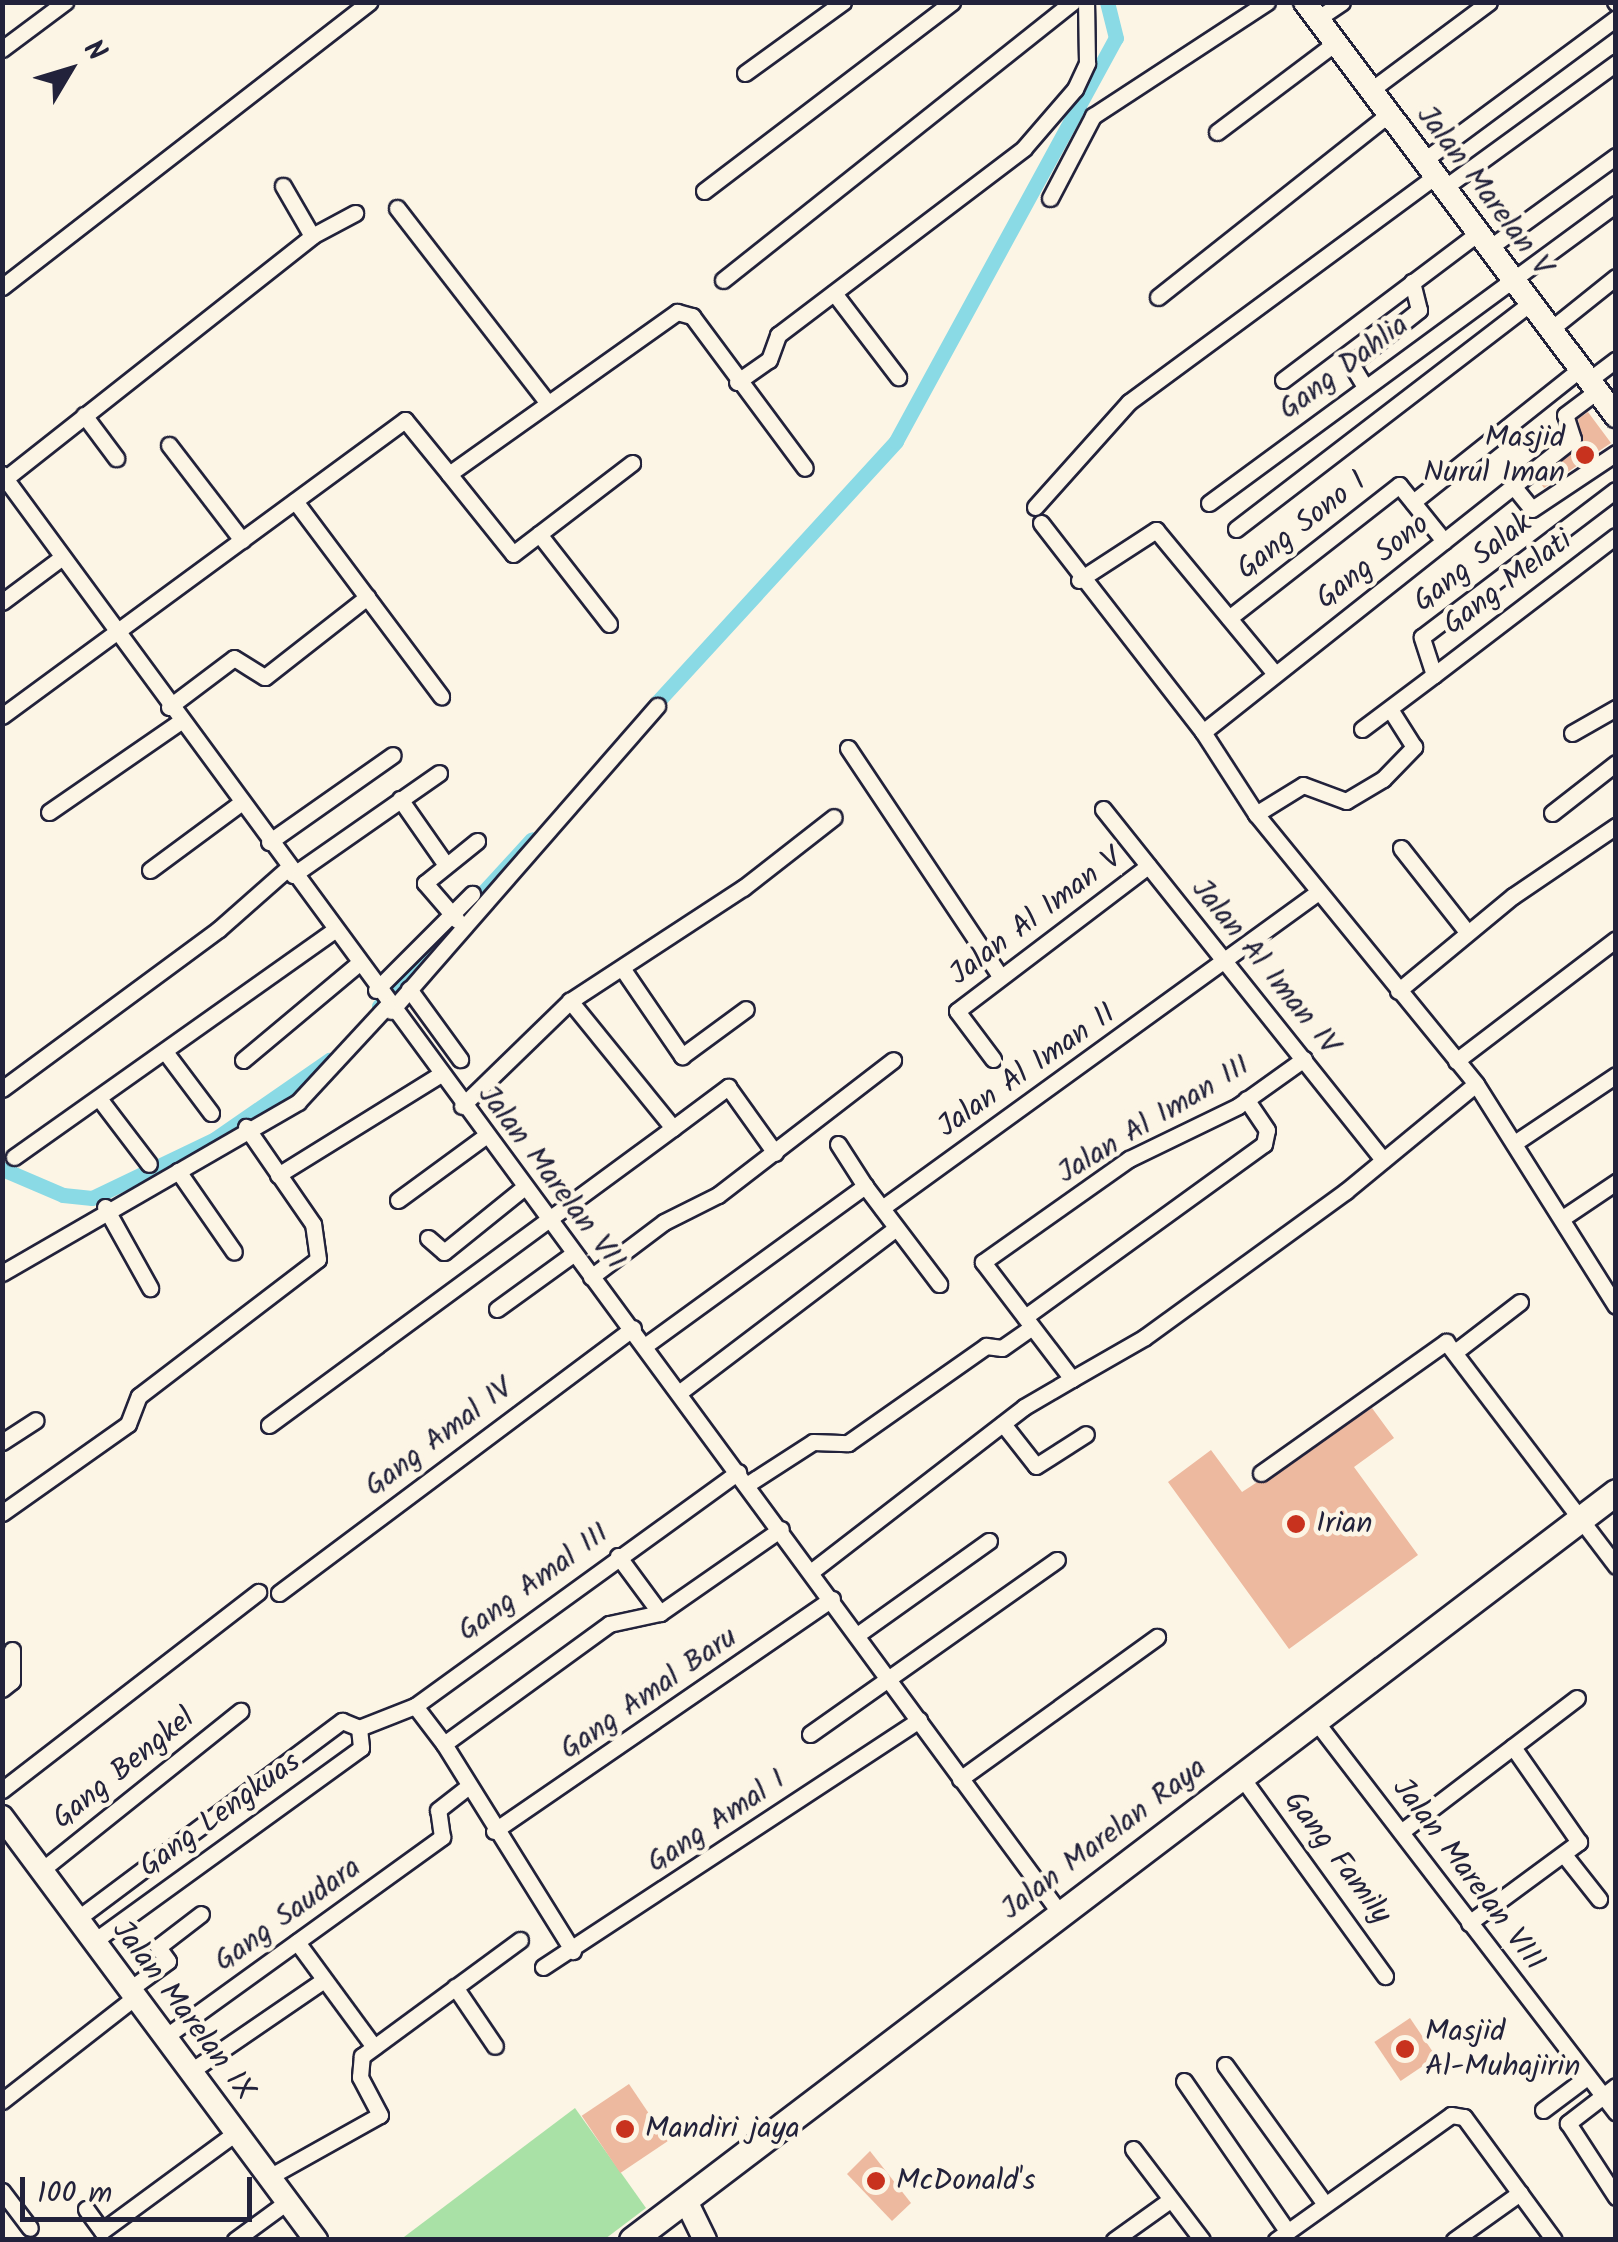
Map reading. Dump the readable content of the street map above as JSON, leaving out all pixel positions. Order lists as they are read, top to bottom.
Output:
{
  "streets": {
    "main road": ["Jalan Marelan V", "Jalan Marelan Raya", "Jalan Marelan IX"],
    "street": [
      "Gang Dahlia",
      "Gang Sono I",
      "Gang Sono",
      "Gang Salak",
      "Gang Melati",
      "Jalan Al Iman V",
      "Jalan Al Iman IV",
      "Jalan Al Iman II",
      "Jalan Al Iman III",
      "Jalan Marelan VII",
      "Gang Amal IV",
      "Gang Amal III",
      "Gang Amal Baru",
      "Gang Bengkel",
      "Gang Lengkuas",
      "Gang Amal I",
      "Gang Family",
      "Jalan Marelan VIII",
      "Gang Saudara"
    ]
  },
  "crossings": [
    ["Jalan Marelan V", "Gang Dahlia"],
    ["Jalan Marelan V", "Gang Sono"],
    ["Gang Sono I", "Gang Sono"],
    ["Gang Salak", "Gang Melati"],
    ["Jalan Al Iman V", "Jalan Al Iman IV"],
    ["Jalan Al Iman IV", "Jalan Al Iman II"],
    ["Jalan Al Iman IV", "Jalan Al Iman III"],
    ["Jalan Al Iman III", "Gang Amal III"],
    ["Jalan Marelan VII", "Gang Amal IV"],
    ["Jalan Marelan VII", "Gang Amal III"],
    ["Jalan Marelan VII", "Gang Amal Baru"],
    ["Jalan Marelan VII", "Gang Amal I"],
    ["Jalan Marelan VII", "Jalan Marelan Raya"],
    ["Gang Amal III", "Gang Lengkuas"],
    ["Gang Amal III", "Jalan Marelan IX"],
    ["Gang Bengkel", "Jalan Marelan IX"],
    ["Gang Lengkuas", "Jalan Marelan IX"],
    ["Jalan Marelan Raya", "Gang Family"],
    ["Jalan Marelan Raya", "Jalan Marelan VIII"],
    ["Gang Saudara", "Jalan Marelan IX"]
  ],
  "places": [
    "Masjid Nurul Iman",
    "Irian",
    "Masjid Al-Muhajirin",
    "Mandiri jaya",
    "McDonald's"
  ],
  "scale_bar": "100 m",
  "north": "top right"
}
